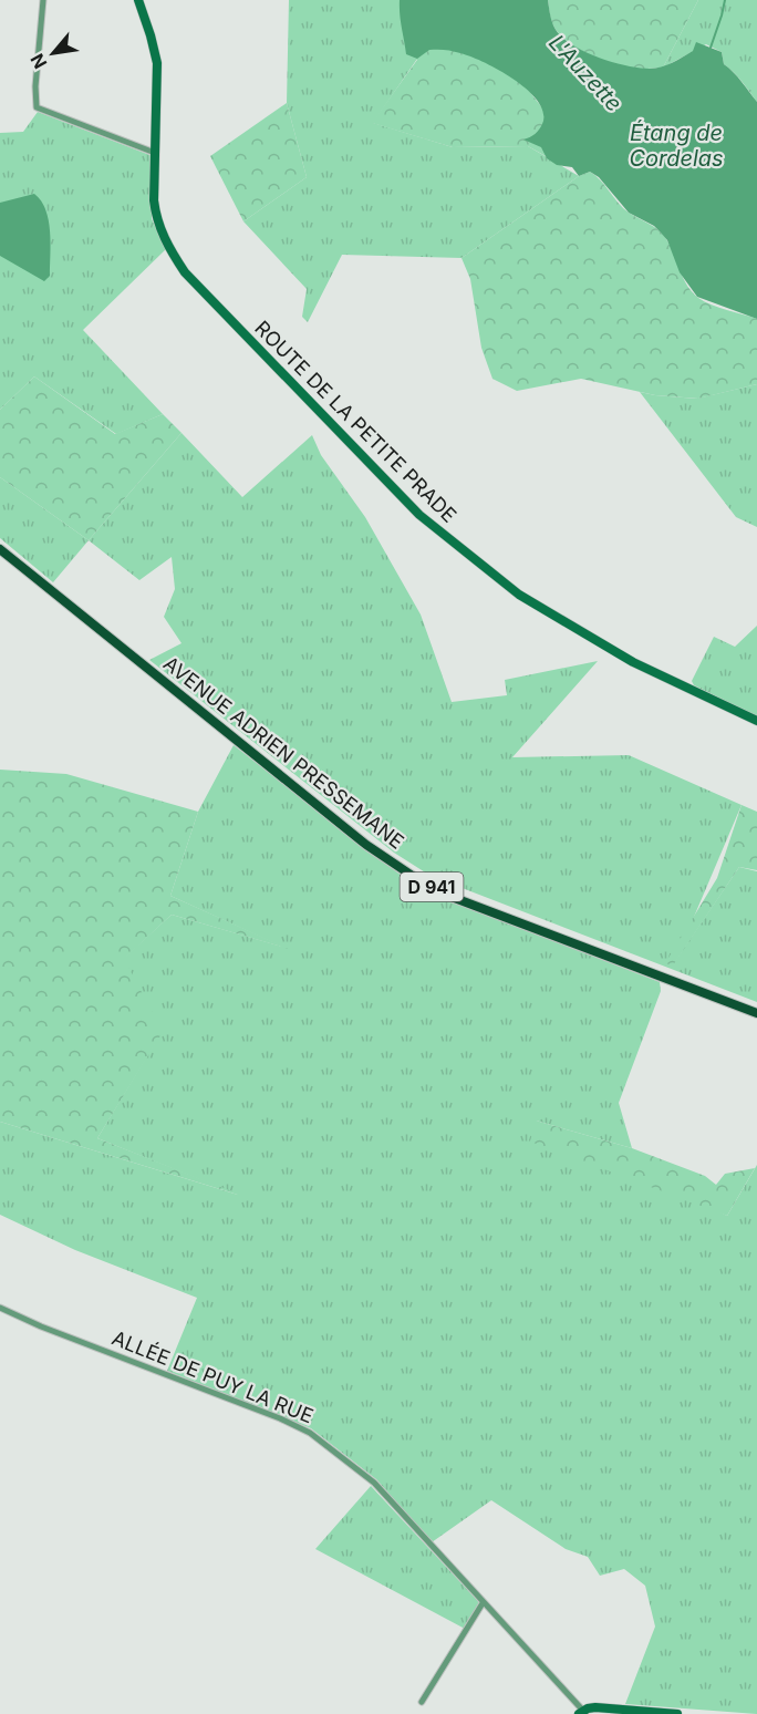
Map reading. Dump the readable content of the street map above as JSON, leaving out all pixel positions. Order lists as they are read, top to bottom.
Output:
{
  "streets": {
    "main road": ["AVENUE ADRIEN PRESSEMANE", "D 941"],
    "street": ["ROUTE DE LA PETITE PRADE", "ALLÉE DE PUY LA RUE"]
  },
  "water": ["L'Auzette", "Étang de Cordelas"],
  "north": "bottom left"
}
